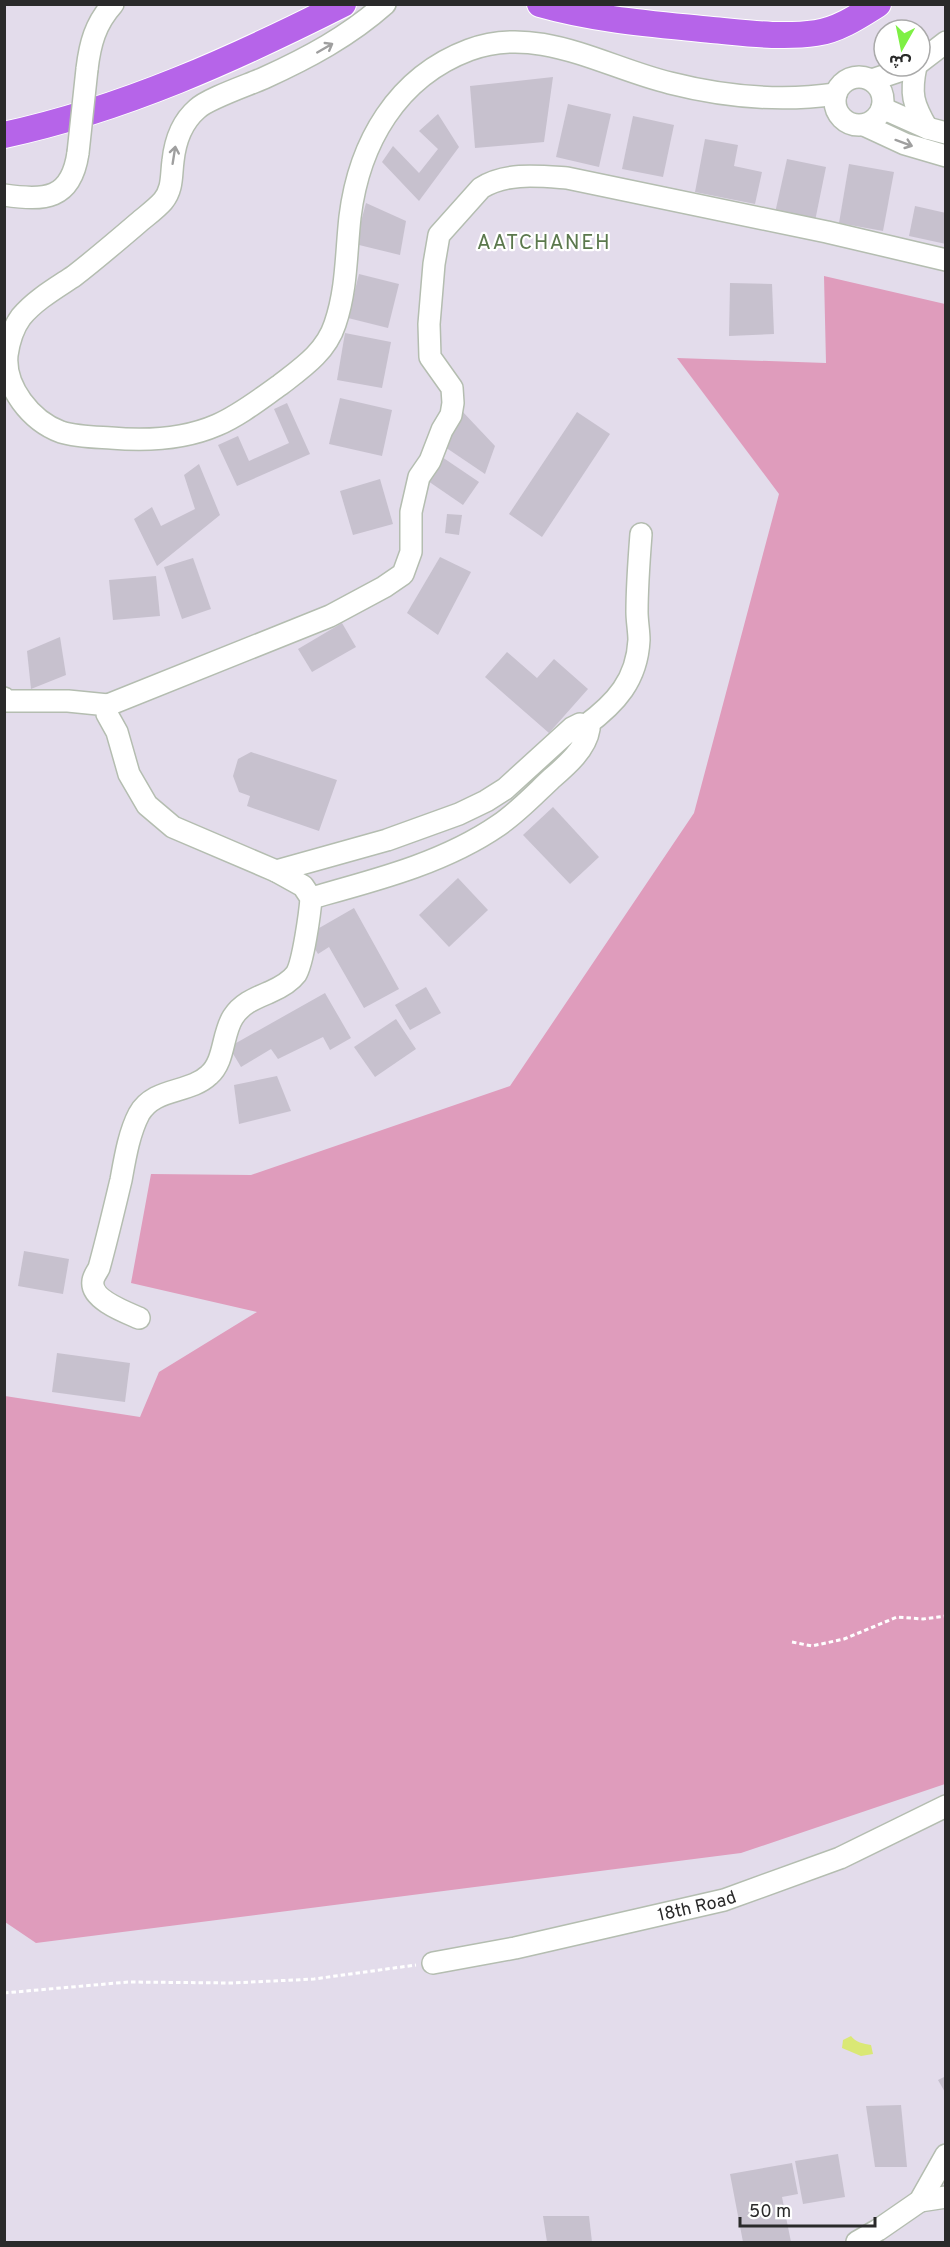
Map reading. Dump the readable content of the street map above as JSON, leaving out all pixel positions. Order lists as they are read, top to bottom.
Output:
{
  "streets": {
    "street": ["18th Road"]
  },
  "districts": ["AATCHANEH"],
  "scale_bar": "50 m",
  "north": "bottom"
}
